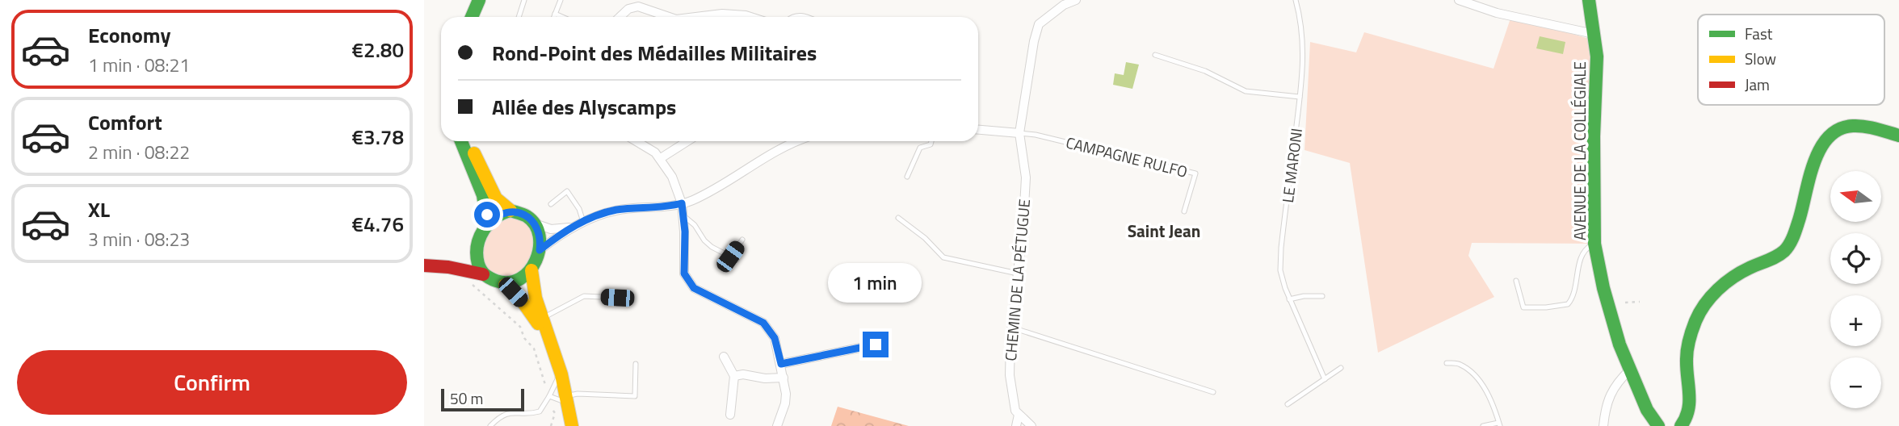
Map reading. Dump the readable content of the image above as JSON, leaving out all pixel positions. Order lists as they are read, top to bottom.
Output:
{
  "streets": {
    "street": ["AVENUE DE LA COLLÉGIALE", "CHEMIN DE LA PÉTUGUE"],
    "lane": ["CAMPAGNE RULFO", "LE MARONI"]
  },
  "crossings": [
    ["CAMPAGNE RULFO", "CHEMIN DE LA PÉTUGUE"]
  ],
  "districts": ["Saint Jean"],
  "legend": ["Fast", "Slow", "Jam"],
  "scale_bar": "50 m",
  "north": "left",
  "page": {
    "list": [
      {
        "name": "Economy",
        "note": "1 min · 08:21",
        "value": "€2.80"
      },
      {
        "name": "Comfort",
        "note": "2 min · 08:22",
        "value": "€3.78"
      },
      {
        "name": "XL",
        "note": "3 min · 08:23",
        "value": "€4.76"
      }
    ],
    "banner": ["Rond-Point des Médailles Militaires", "Allée des Alyscamps"],
    "map_buttons": ["+", "−"],
    "bubble": "1 min",
    "buttons": "Confirm",
    "scale": "50 m"
  }
}
